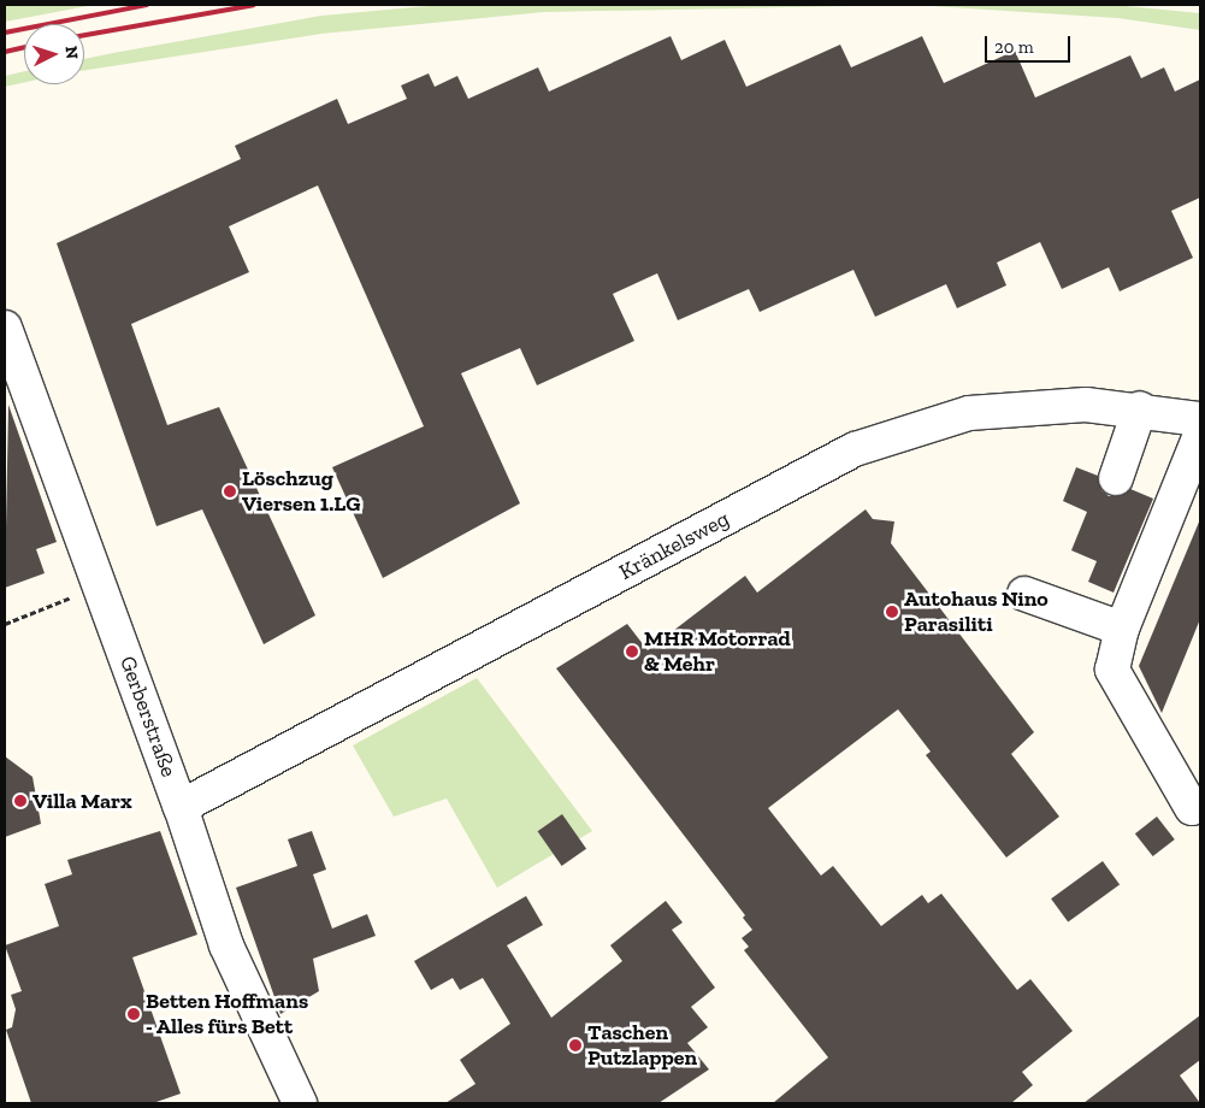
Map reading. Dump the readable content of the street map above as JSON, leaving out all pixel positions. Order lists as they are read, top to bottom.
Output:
{
  "streets": {
    "street": ["Kränkelsweg", "Gerberstraße"]
  },
  "crossings": [
    ["Kränkelsweg", "Gerberstraße"]
  ],
  "places": [
    "Löschzug Viersen 1.LG",
    "Autohaus Nino Parasiliti",
    "MHR Motorrad & Mehr",
    "Villa Marx",
    "Betten Hoffmans - Alles fürs Bett",
    "Taschen Putzlappen"
  ],
  "scale_bar": "20 m",
  "north": "right"
}
